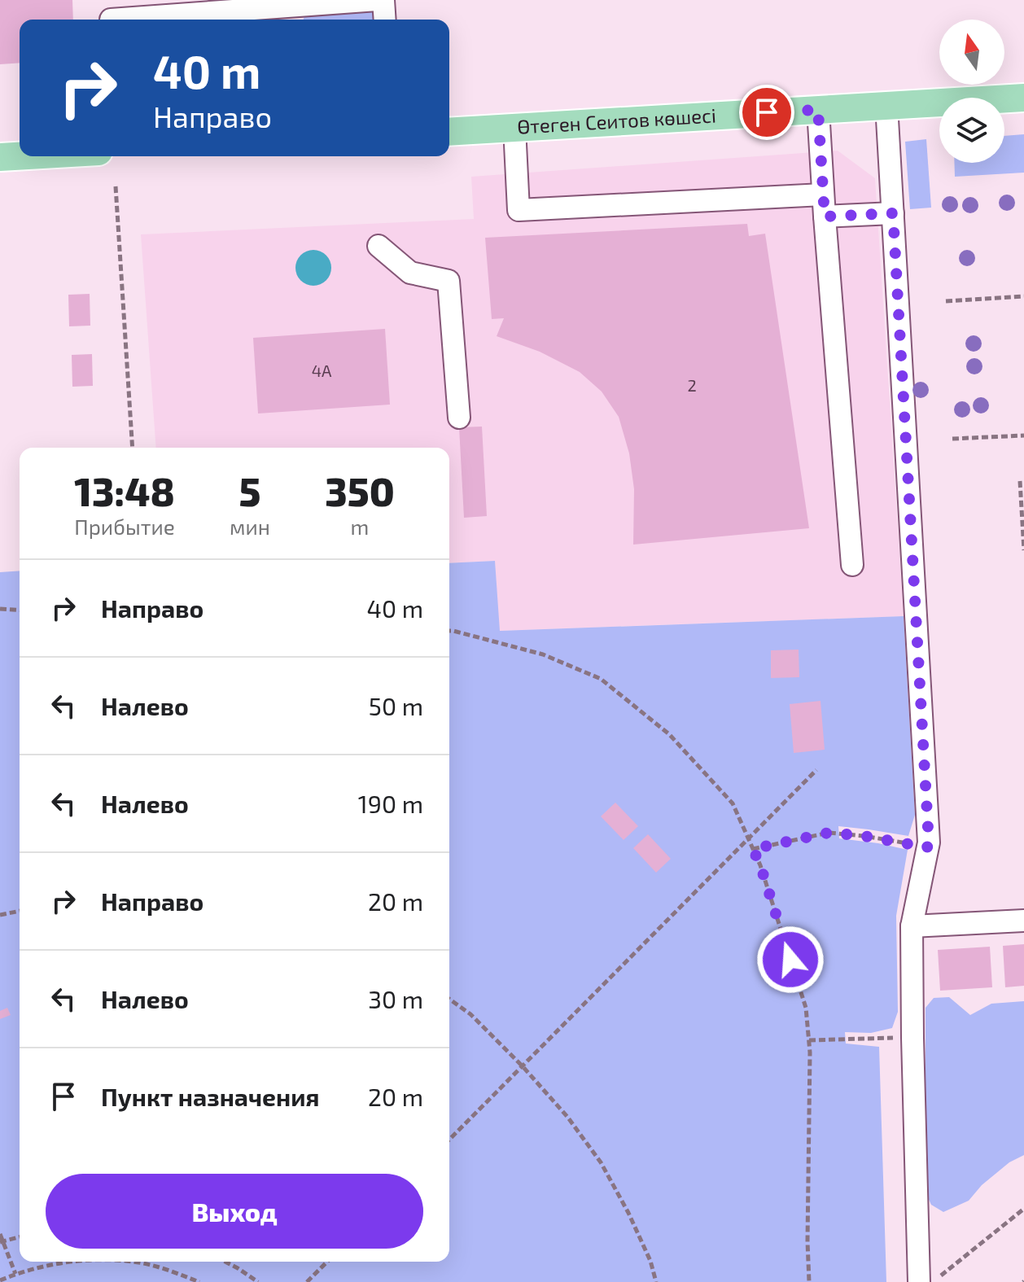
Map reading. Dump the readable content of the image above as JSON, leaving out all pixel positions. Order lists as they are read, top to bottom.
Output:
{
  "streets": {
    "main road": ["Өтеген Сеитов көшесі"]
  },
  "house_numbers": ["4А", "2"],
  "north": "top",
  "page": {
    "turn": ["40 m", "Направо"],
    "eta": [
      "13:48",
      "Прибытие",
      "5",
      "мин",
      "350",
      "m"
    ],
    "list": [
      {
        "name": "Направо",
        "value": "40 m"
      },
      {
        "name": "Налево",
        "value": "50 m"
      },
      {
        "name": "Налево",
        "value": "190 m"
      },
      {
        "name": "Направо",
        "value": "20 m"
      },
      {
        "name": "Налево",
        "value": "30 m"
      },
      {
        "name": "Пункт назначения",
        "value": "20 m"
      }
    ],
    "buttons": "Выход"
  }
}
